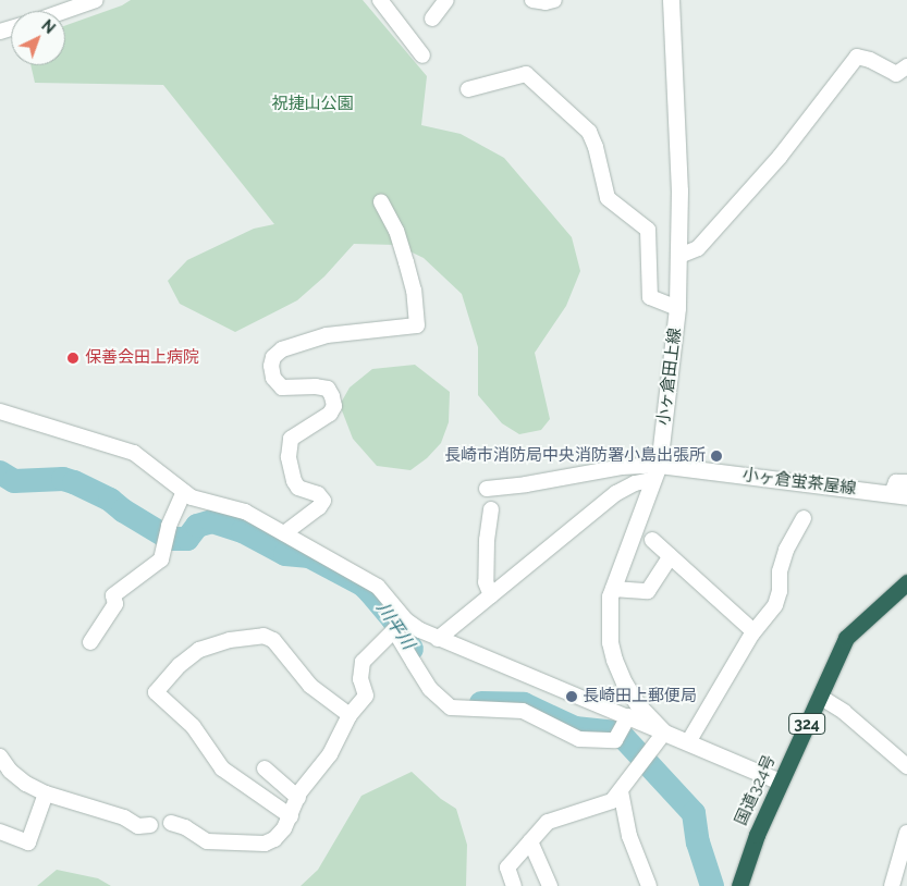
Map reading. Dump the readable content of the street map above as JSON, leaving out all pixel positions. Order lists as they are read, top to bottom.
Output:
{
  "streets": {
    "highway": ["324", "国道324号"],
    "main road": ["小ヶ倉田上線", "小ヶ倉蛍茶屋線"]
  },
  "crossings": [
    ["小ヶ倉田上線", "小ヶ倉蛍茶屋線"],
    ["小ヶ倉田上線", "国道324号"]
  ],
  "water": ["川平川"],
  "parks": ["祝捷山公園"],
  "places": ["保善会田上病院", "長崎市消防局中央消防署小島出張所", "長崎田上郵便局"],
  "north": "top right"
}
